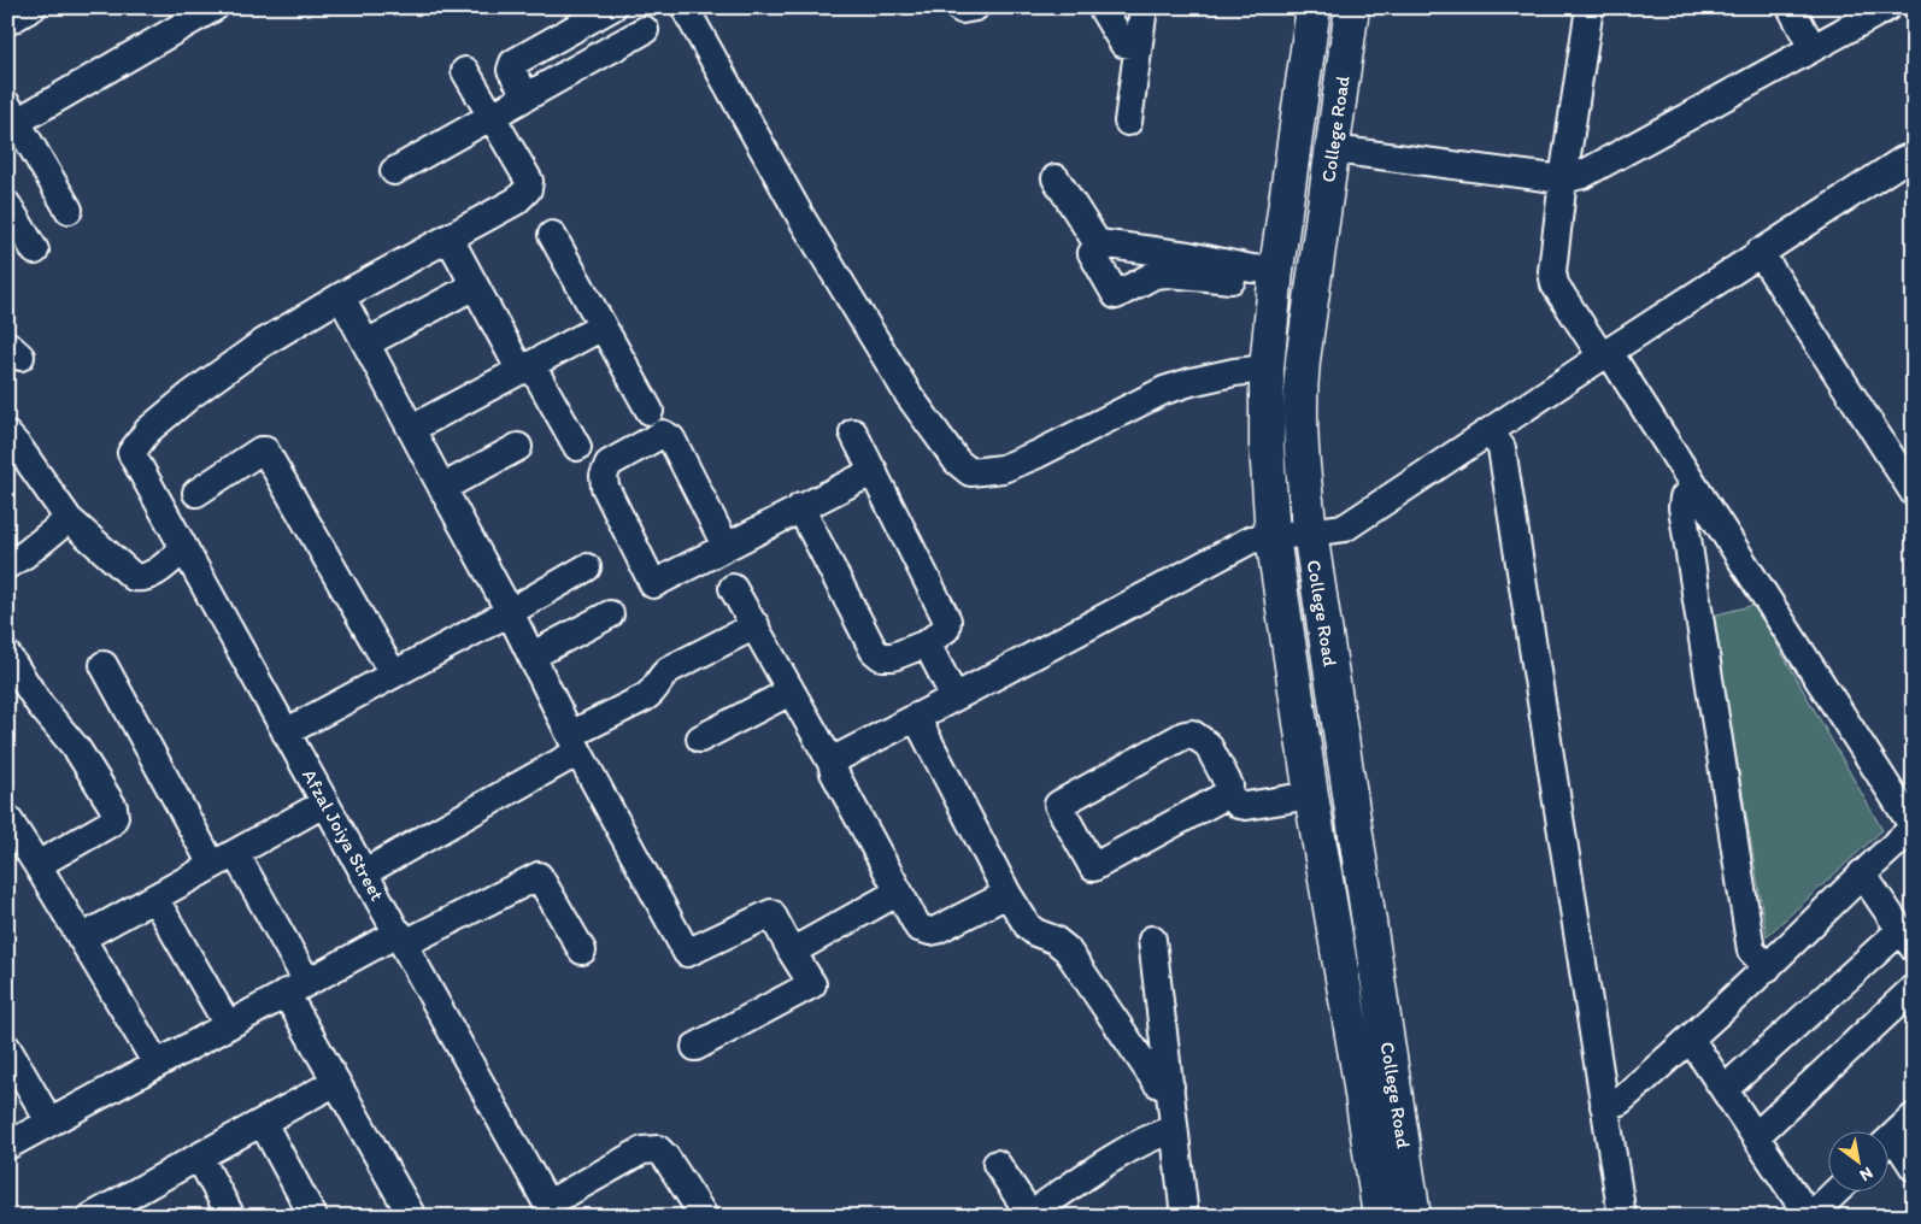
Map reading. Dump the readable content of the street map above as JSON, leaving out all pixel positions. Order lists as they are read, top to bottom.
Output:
{
  "streets": {
    "main road": ["College Road"],
    "street": ["Afzal Joiya Street"]
  },
  "north": "bottom right"
}
